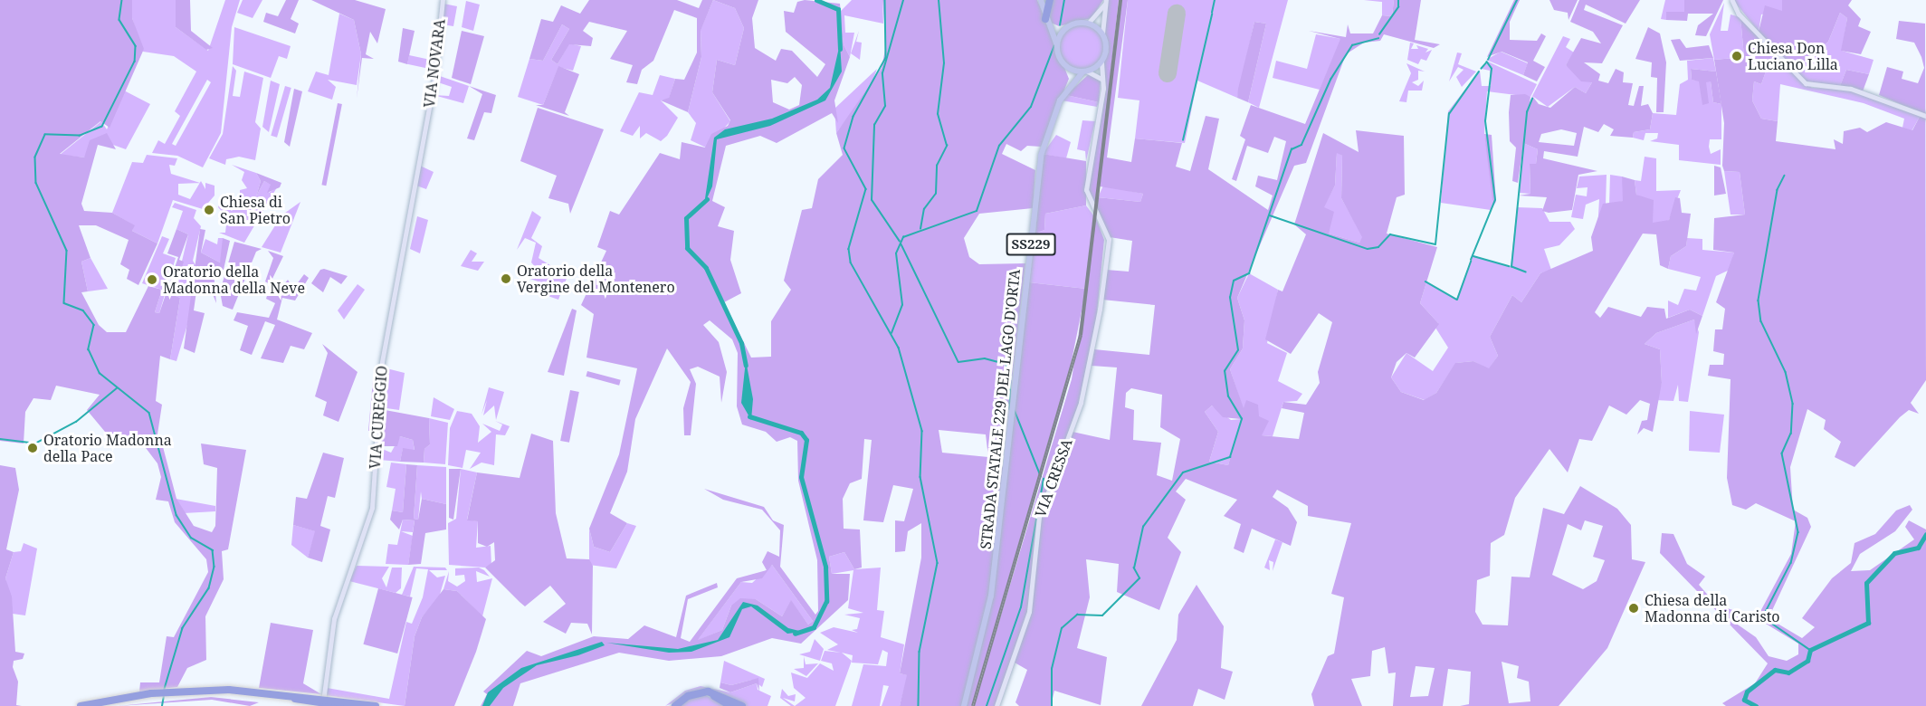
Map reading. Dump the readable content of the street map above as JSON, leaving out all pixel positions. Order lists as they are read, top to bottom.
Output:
{
  "streets": {
    "main road": [
      "VIA NOVARA",
      "SS229",
      "STRADA STATALE 229 DEL LAGO D'ORTA",
      "VIA CUREGGIO",
      "VIA CRESSA"
    ]
  },
  "crossings": [
    ["VIA NOVARA", "VIA CUREGGIO"],
    ["SS229", "STRADA STATALE 229 DEL LAGO D'ORTA"]
  ],
  "places": [
    "Chiesa Don Luciano Lilla",
    "Chiesa di San Pietro",
    "Oratorio della Vergine del Montenero",
    "Oratorio della Madonna della Neve",
    "Oratorio Madonna della Pace",
    "Chiesa della Madonna di Caristo"
  ]
}
